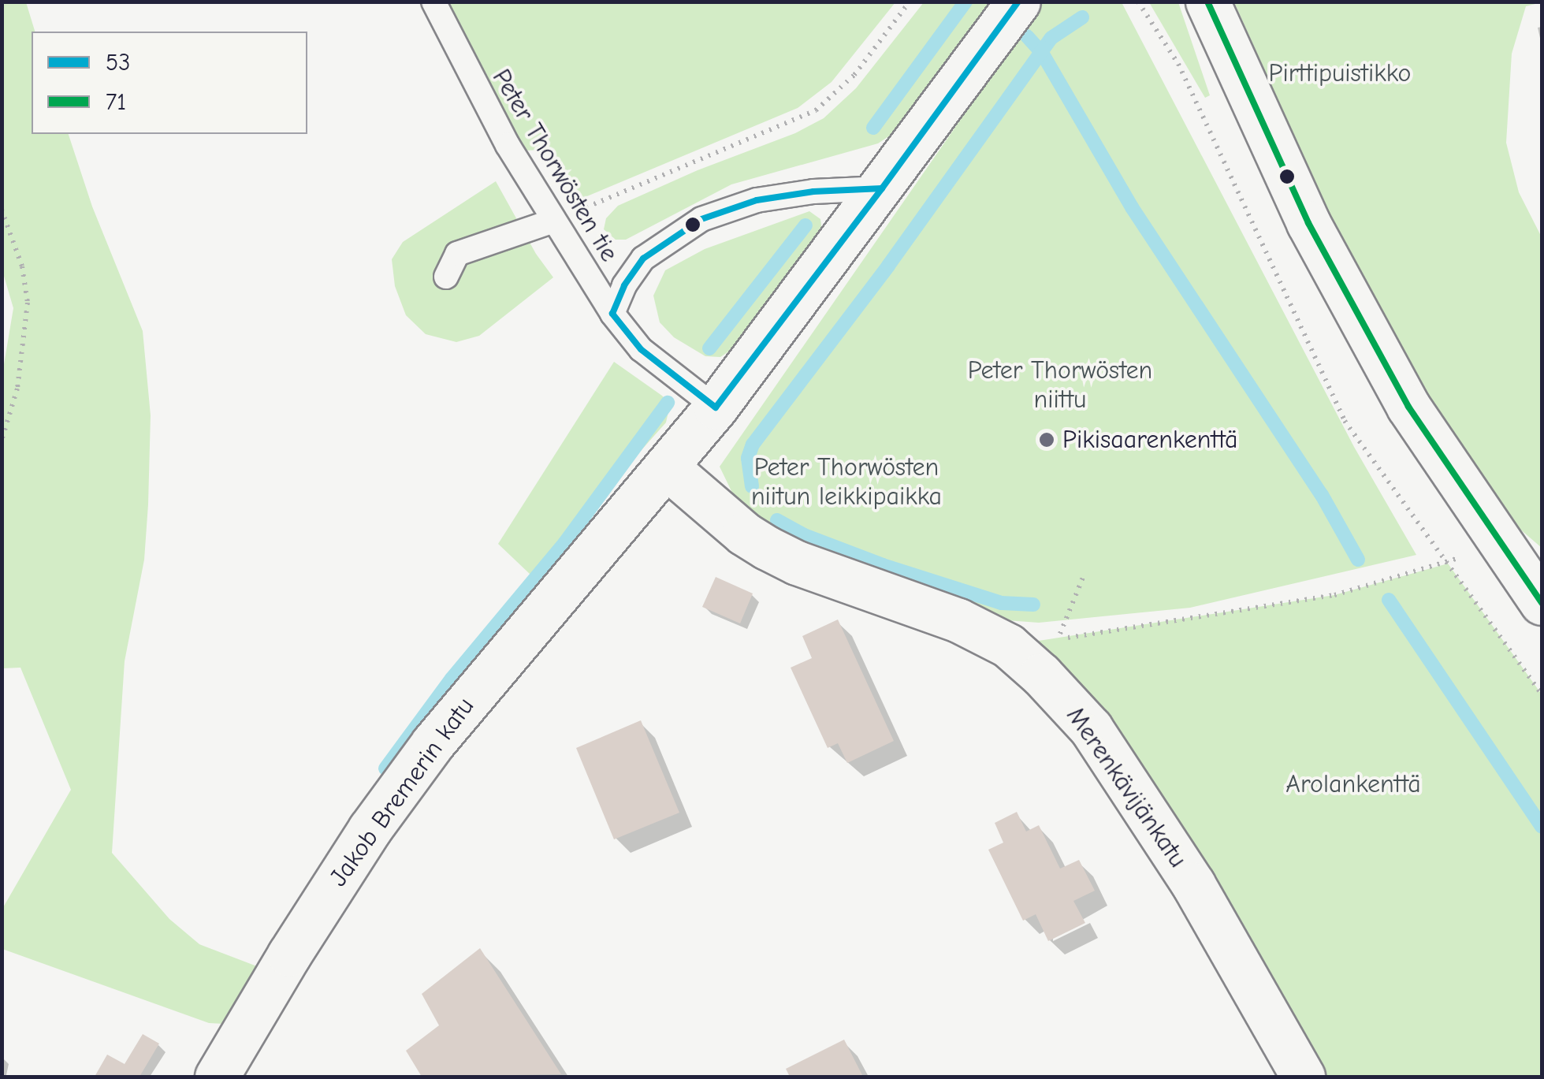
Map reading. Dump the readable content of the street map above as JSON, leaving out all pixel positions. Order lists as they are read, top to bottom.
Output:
{
  "streets": {
    "street": ["Merenkävijänkatu", "Jakob Bremerin katu"],
    "lane": ["Peter Thorwösten tie"]
  },
  "crossings": [
    ["Peter Thorwösten tie", "Jakob Bremerin katu"],
    ["Merenkävijänkatu", "Jakob Bremerin katu"]
  ],
  "parks": [
    "Pirttipuistikko",
    "Peter Thorwösten niittu",
    "Peter Thorwösten niitun leikkipaikka",
    "Arolankenttä"
  ],
  "places": ["Pikisaarenkenttä"],
  "lines": ["transit line 53", "transit line 71"],
  "legend": ["53", "71"]
}
